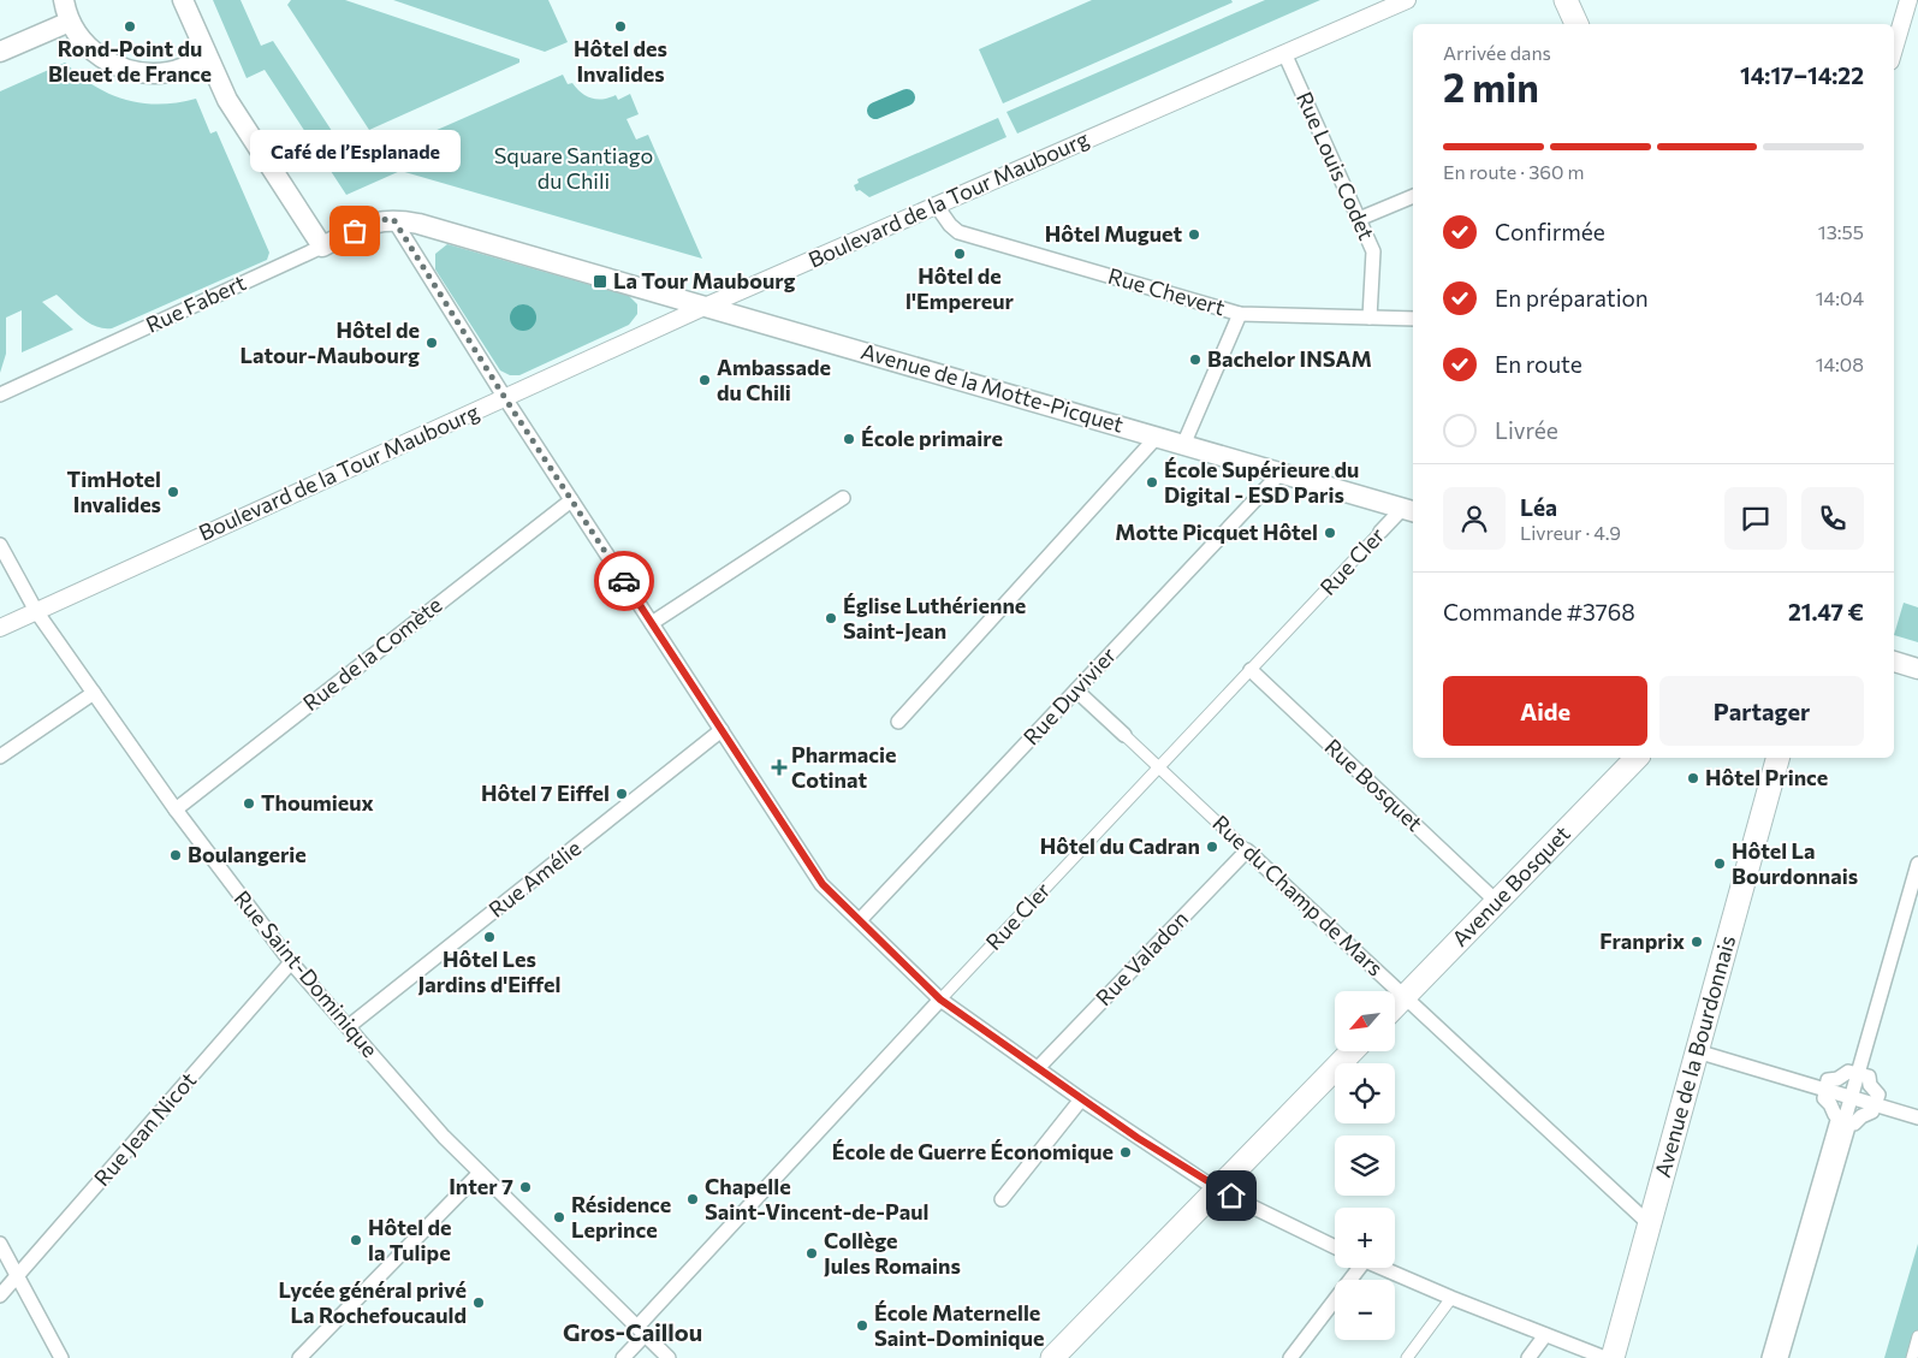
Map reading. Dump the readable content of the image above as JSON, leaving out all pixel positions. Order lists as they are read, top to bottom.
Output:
{
  "streets": {
    "main road": [
      "Rue Fabert",
      "Avenue de la Motte-Picquet",
      "Avenue Bosquet",
      "Avenue de la Bourdonnais"
    ],
    "street": [
      "Rue Louis Codet",
      "Boulevard de la Tour Maubourg",
      "Rue Chevert",
      "Rue Cler",
      "Rue de la Comète",
      "Rue Duvivier",
      "Rue Bosquet",
      "Rue Amélie",
      "Rue du Champ de Mars",
      "Rue Valadon",
      "Rue Saint-Dominique",
      "Rue Jean Nicot"
    ]
  },
  "crossings": [
    ["Rue Louis Codet", "Boulevard de la Tour Maubourg"],
    ["Rue Louis Codet", "Rue Chevert"],
    ["Boulevard de la Tour Maubourg", "Rue Chevert"],
    ["Boulevard de la Tour Maubourg", "Avenue de la Motte-Picquet"],
    ["Boulevard de la Tour Maubourg", "Rue Saint-Dominique"],
    ["Rue Fabert", "Avenue de la Motte-Picquet"],
    ["Avenue de la Motte-Picquet", "Rue Cler"],
    ["Avenue de la Motte-Picquet", "Rue Duvivier"],
    ["Rue Cler", "Rue Bosquet"],
    ["Rue Cler", "Rue du Champ de Mars"],
    ["Rue Cler", "Rue Saint-Dominique"],
    ["Rue de la Comète", "Rue Saint-Dominique"],
    ["Rue Duvivier", "Rue du Champ de Mars"],
    ["Rue Bosquet", "Avenue Bosquet"],
    ["Rue Amélie", "Rue Saint-Dominique"],
    ["Avenue Bosquet", "Rue du Champ de Mars"],
    ["Rue du Champ de Mars", "Rue Valadon"],
    ["Rue du Champ de Mars", "Avenue de la Bourdonnais"],
    ["Rue Saint-Dominique", "Rue Jean Nicot"]
  ],
  "districts": ["Gros-Caillou"],
  "parks": ["Square Santiago du Chili"],
  "places": {
    "other": [
      "Rond-Point du Bleuet de France",
      "Hôtel des Invalides",
      "Café de l’Esplanade",
      "Hôtel Muguet",
      "Hôtel de l'Empereur",
      "Hôtel de Latour-Maubourg",
      "Bachelor INSAM",
      "Ambassade du Chili",
      "École primaire",
      "École Supérieure du Digital - ESD Paris",
      "TimHotel Invalides",
      "Motte Picquet Hôtel",
      "Église Luthérienne Saint-Jean",
      "Hôtel Prince",
      "Hôtel 7 Eiffel",
      "Thoumieux",
      "Hôtel du Cadran",
      "Boulangerie",
      "Hôtel La Bourdonnais",
      "Hôtel Les Jardins d'Eiffel",
      "Franprix",
      "École de Guerre Économique",
      "Inter 7",
      "Chapelle Saint-Vincent-de-Paul",
      "Résidence Leprince",
      "Hôtel de la Tulipe",
      "Collège Jules Romains",
      "Lycée général privé La Rochefoucauld",
      "École Maternelle Saint-Dominique"
    ],
    "transit": ["La Tour Maubourg"],
    "health": ["Pharmacie Cotinat"]
  },
  "north": "bottom left",
  "page": {
    "heading": ["2 min", "Arrivée dans", "14:17–14:22"],
    "panel": [
      "Léa",
      "Livreur · 4.9",
      "Commande #3768",
      "21.47 €"
    ],
    "bar": "En route · 360 m",
    "bubble": "Café de l’Esplanade",
    "list": [
      ["Confirmée", "13:55"],
      ["En préparation", "14:04"],
      ["En route", "14:08"],
      "Livrée"
    ],
    "buttons": ["Aide", "Partager"],
    "map_buttons": ["+", "−"]
  }
}
